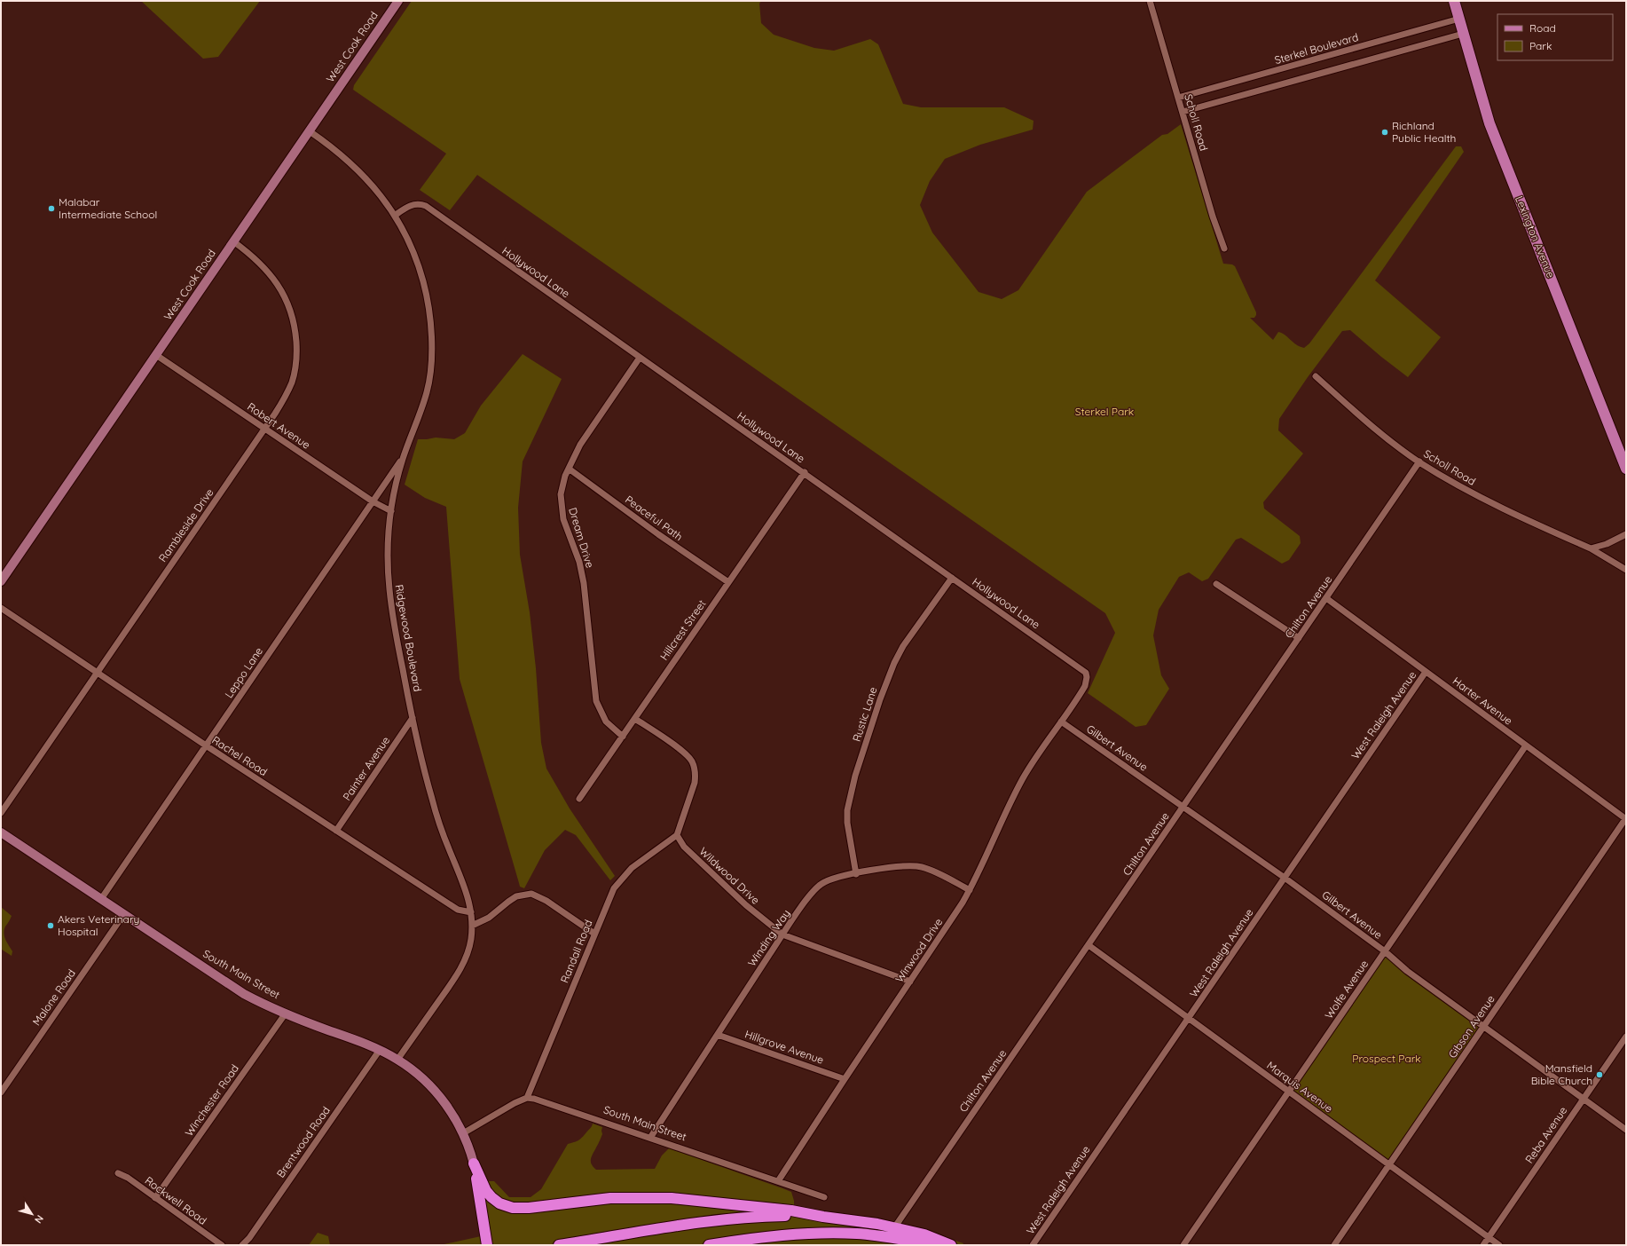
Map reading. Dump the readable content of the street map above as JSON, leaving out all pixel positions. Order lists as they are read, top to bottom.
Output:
{
  "streets": {
    "main road": ["West Cook Road", "Lexington Avenue", "South Main Street"],
    "street": [
      "Sterkel Boulevard",
      "Scholl Road",
      "Hollywood Lane",
      "Robert Avenue",
      "Peaceful Path",
      "Rambleside Drive",
      "Dream Drive",
      "Chilton Avenue",
      "Hillcrest Street",
      "Ridgewood Boulevard",
      "Leppo Lane",
      "Harter Avenue",
      "Rustic Lane",
      "West Raleigh Avenue",
      "Gilbert Avenue",
      "Rachel Road",
      "Painter Avenue",
      "Wildwood Drive",
      "Winding Way",
      "Winwood Drive",
      "Randall Road",
      "Wolfe Avenue",
      "Malone Road",
      "Gibson Avenue",
      "Hillgrove Avenue",
      "Marquis Avenue",
      "Winchester Road",
      "Reba Avenue",
      "Brentwood Road",
      "Rockwell Road"
    ]
  },
  "crossings": [
    ["West Cook Road", "Robert Avenue"],
    ["West Cook Road", "Rambleside Drive"],
    ["West Cook Road", "Ridgewood Boulevard"],
    ["Sterkel Boulevard", "Scholl Road"],
    ["Sterkel Boulevard", "Lexington Avenue"],
    ["Scholl Road", "Chilton Avenue"],
    ["Hollywood Lane", "Dream Drive"],
    ["Hollywood Lane", "Hillcrest Street"],
    ["Hollywood Lane", "Ridgewood Boulevard"],
    ["Hollywood Lane", "Rustic Lane"],
    ["Hollywood Lane", "Gilbert Avenue"],
    ["Hollywood Lane", "Winwood Drive"],
    ["Robert Avenue", "Rambleside Drive"],
    ["Robert Avenue", "Ridgewood Boulevard"],
    ["Robert Avenue", "Leppo Lane"],
    ["Peaceful Path", "Dream Drive"],
    ["Peaceful Path", "Hillcrest Street"],
    ["Rambleside Drive", "Rachel Road"],
    ["Dream Drive", "Hillcrest Street"],
    ["Chilton Avenue", "Harter Avenue"],
    ["Chilton Avenue", "Gilbert Avenue"],
    ["Chilton Avenue", "Marquis Avenue"],
    ["Ridgewood Boulevard", "Leppo Lane"],
    ["Ridgewood Boulevard", "Rachel Road"],
    ["Ridgewood Boulevard", "Painter Avenue"],
    ["Ridgewood Boulevard", "South Main Street"],
    ["Leppo Lane", "Rachel Road"],
    ["Leppo Lane", "South Main Street"],
    ["Harter Avenue", "West Raleigh Avenue"],
    ["Harter Avenue", "Wolfe Avenue"],
    ["Harter Avenue", "Gibson Avenue"],
    ["Rustic Lane", "Winding Way"],
    ["West Raleigh Avenue", "Gilbert Avenue"],
    ["West Raleigh Avenue", "Marquis Avenue"],
    ["Gilbert Avenue", "Winwood Drive"],
    ["Gilbert Avenue", "Wolfe Avenue"],
    ["Gilbert Avenue", "Gibson Avenue"],
    ["Gilbert Avenue", "Reba Avenue"],
    ["Rachel Road", "Painter Avenue"],
    ["Wildwood Drive", "Winding Way"],
    ["Wildwood Drive", "Winwood Drive"],
    ["Wildwood Drive", "Randall Road"],
    ["Winding Way", "Winwood Drive"],
    ["Winding Way", "South Main Street"],
    ["Winding Way", "Hillgrove Avenue"],
    ["Winwood Drive", "South Main Street"],
    ["Winwood Drive", "Hillgrove Avenue"],
    ["Randall Road", "South Main Street"],
    ["South Main Street", "Malone Road"],
    ["South Main Street", "Winchester Road"],
    ["South Main Street", "Brentwood Road"],
    ["Wolfe Avenue", "Marquis Avenue"],
    ["Gibson Avenue", "Marquis Avenue"],
    ["Marquis Avenue", "Reba Avenue"],
    ["Winchester Road", "Rockwell Road"]
  ],
  "parks": ["Sterkel Park", "Prospect Park"],
  "places": [
    "Richland Public Health",
    "Malabar Intermediate School",
    "Akers Veterinary Hospital",
    "Mansfield Bible Church"
  ],
  "legend": ["Road", "Park"],
  "north": "bottom right"
}
